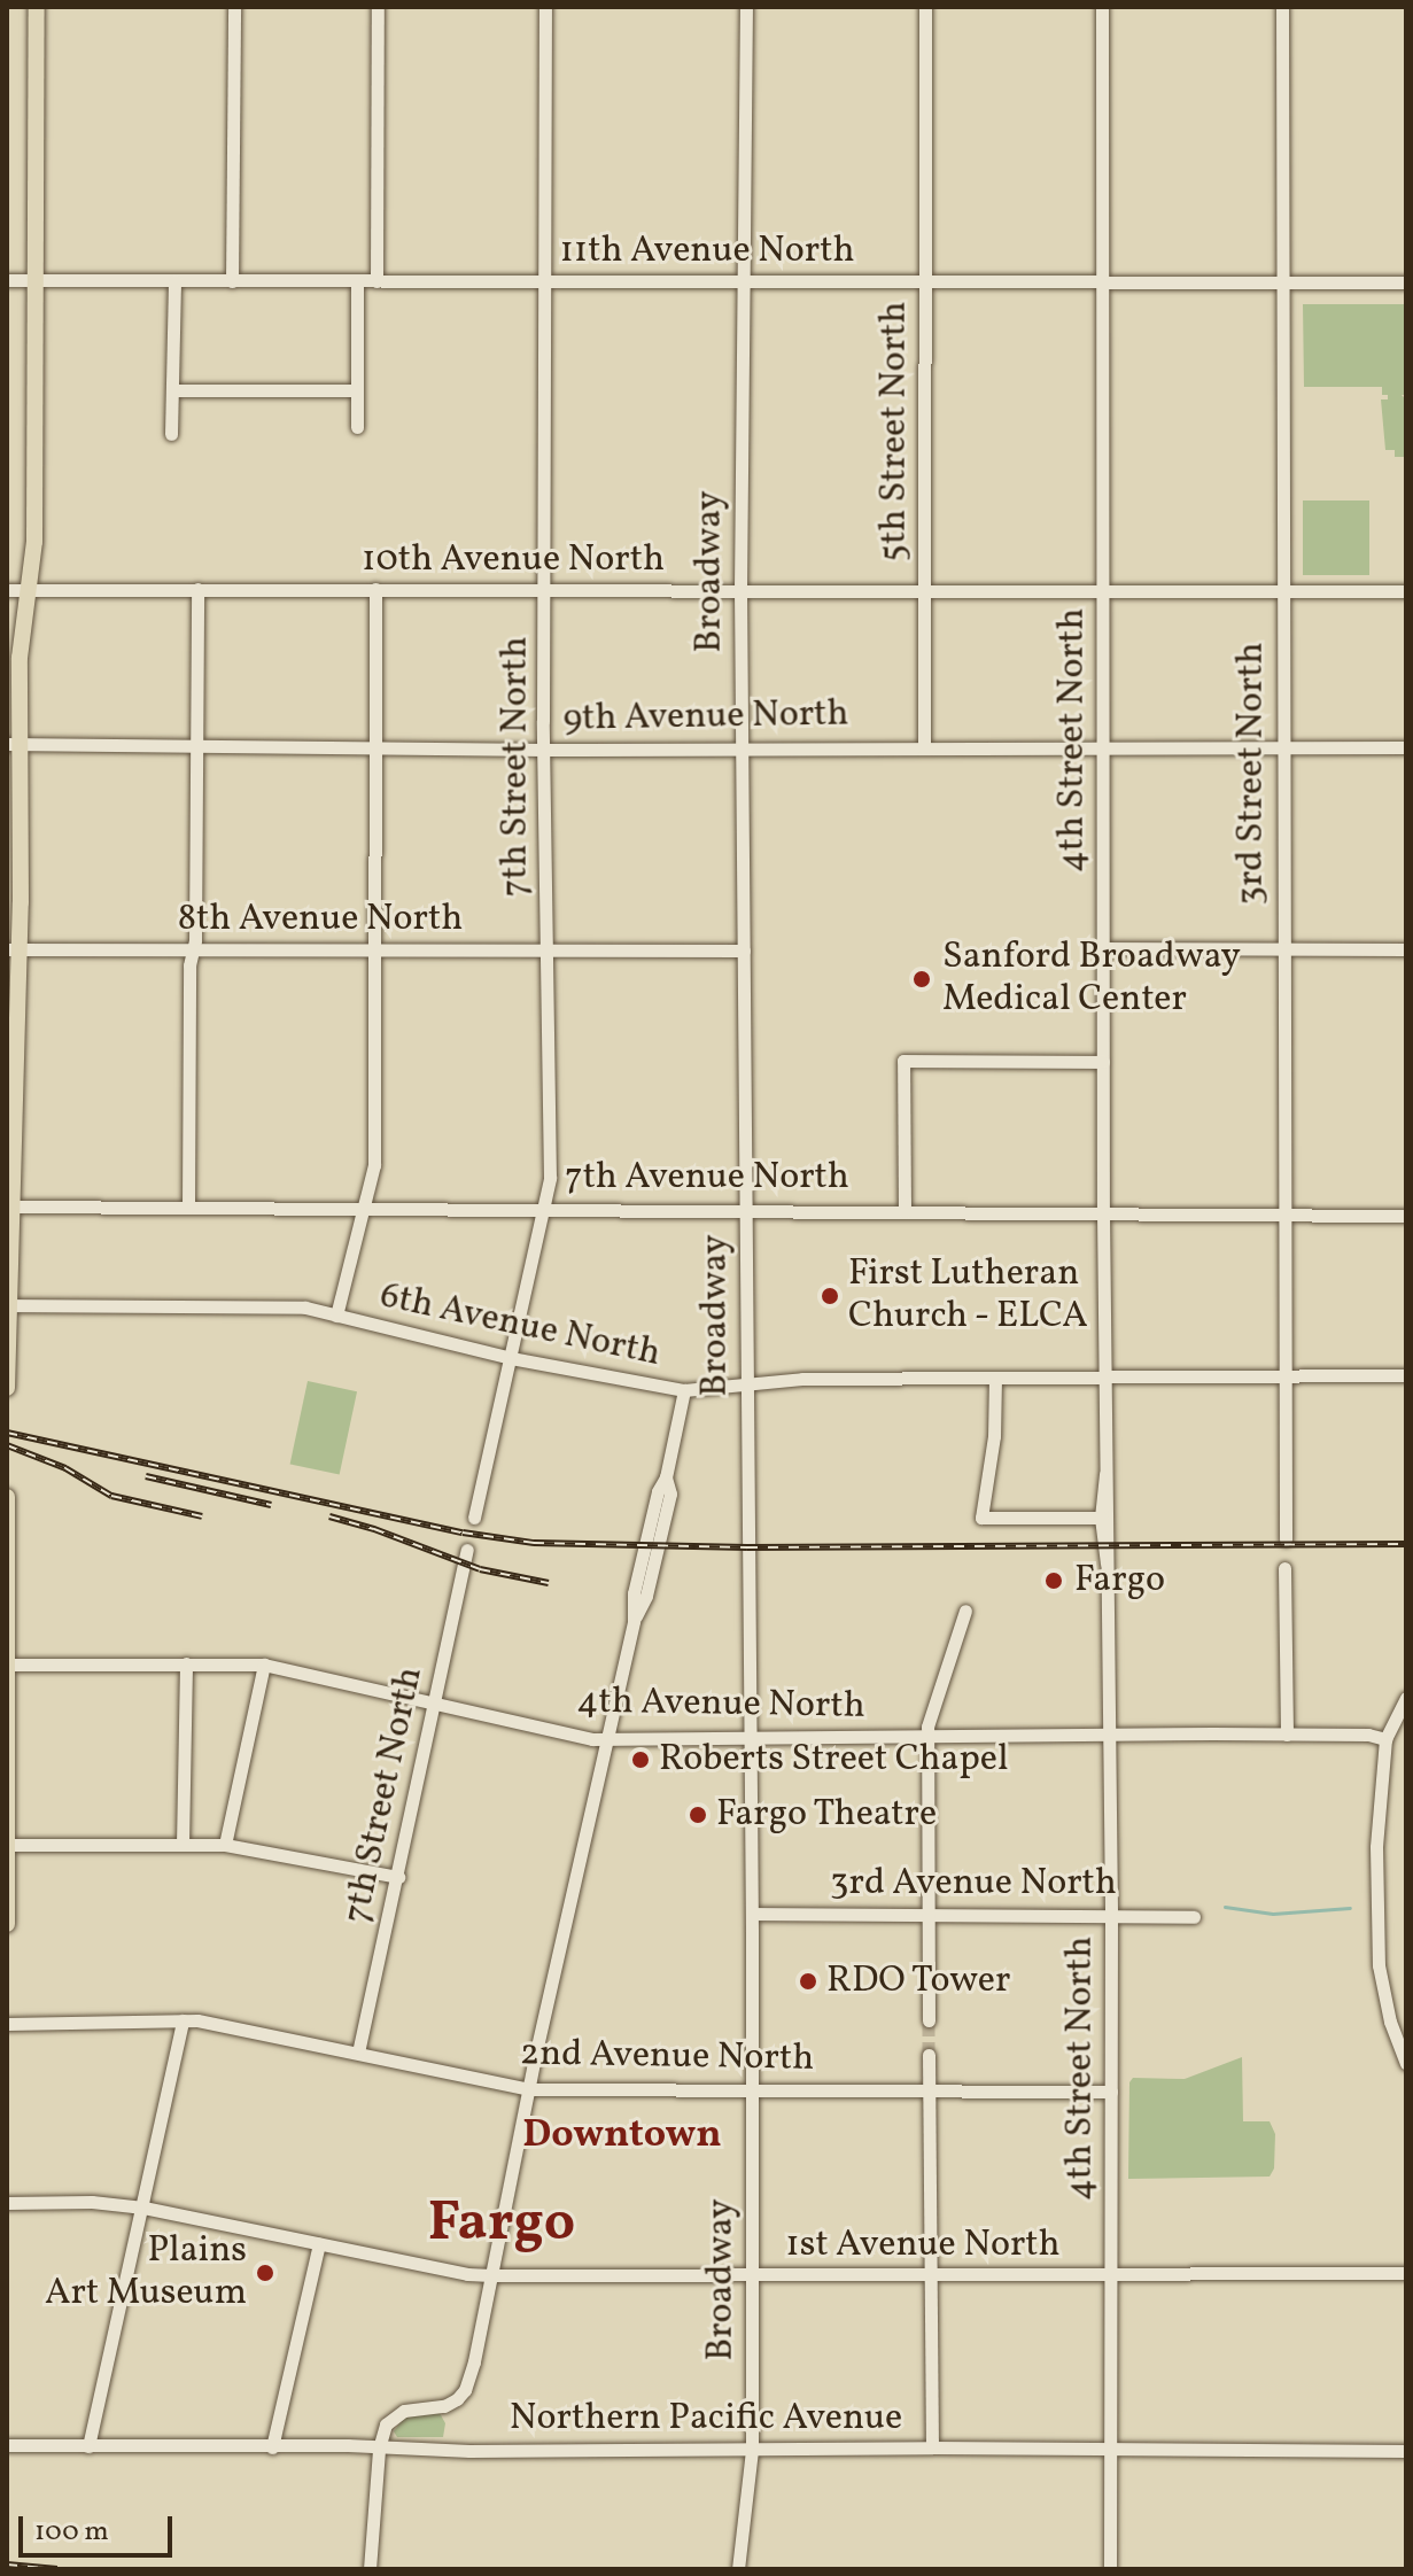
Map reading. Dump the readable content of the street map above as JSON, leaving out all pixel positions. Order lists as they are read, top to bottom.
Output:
{
  "streets": {
    "street": [
      "11th Avenue North",
      "5th Street North",
      "10th Avenue North",
      "Broadway",
      "9th Avenue North",
      "4th Street North",
      "7th Street North",
      "3rd Street North",
      "8th Avenue North",
      "7th Avenue North",
      "6th Avenue North",
      "4th Avenue North",
      "3rd Avenue North",
      "2nd Avenue North",
      "1st Avenue North",
      "Northern Pacific Avenue"
    ]
  },
  "crossings": [
    ["11th Avenue North", "5th Street North"],
    ["11th Avenue North", "Broadway"],
    ["11th Avenue North", "4th Street North"],
    ["11th Avenue North", "7th Street North"],
    ["11th Avenue North", "3rd Street North"],
    ["5th Street North", "10th Avenue North"],
    ["5th Street North", "9th Avenue North"],
    ["10th Avenue North", "Broadway"],
    ["10th Avenue North", "4th Street North"],
    ["10th Avenue North", "7th Street North"],
    ["10th Avenue North", "3rd Street North"],
    ["Broadway", "9th Avenue North"],
    ["Broadway", "8th Avenue North"],
    ["Broadway", "7th Avenue North"],
    ["Broadway", "6th Avenue North"],
    ["Broadway", "4th Avenue North"],
    ["Broadway", "3rd Avenue North"],
    ["Broadway", "2nd Avenue North"],
    ["Broadway", "1st Avenue North"],
    ["Broadway", "Northern Pacific Avenue"],
    ["9th Avenue North", "4th Street North"],
    ["9th Avenue North", "7th Street North"],
    ["9th Avenue North", "3rd Street North"],
    ["4th Street North", "7th Avenue North"],
    ["4th Street North", "6th Avenue North"],
    ["4th Street North", "4th Avenue North"],
    ["4th Street North", "3rd Avenue North"],
    ["4th Street North", "2nd Avenue North"],
    ["4th Street North", "1st Avenue North"],
    ["4th Street North", "Northern Pacific Avenue"],
    ["7th Street North", "8th Avenue North"],
    ["7th Street North", "7th Avenue North"],
    ["7th Street North", "6th Avenue North"],
    ["7th Street North", "4th Avenue North"],
    ["7th Street North", "2nd Avenue North"],
    ["3rd Street North", "7th Avenue North"],
    ["3rd Street North", "6th Avenue North"]
  ],
  "districts": ["Downtown", "Fargo"],
  "places": [
    "Sanford Broadway Medical Center",
    "First Lutheran Church - ELCA",
    "Fargo",
    "Roberts Street Chapel",
    "Fargo Theatre",
    "RDO Tower",
    "Plains Art Museum"
  ],
  "scale_bar": "100 m"
}
